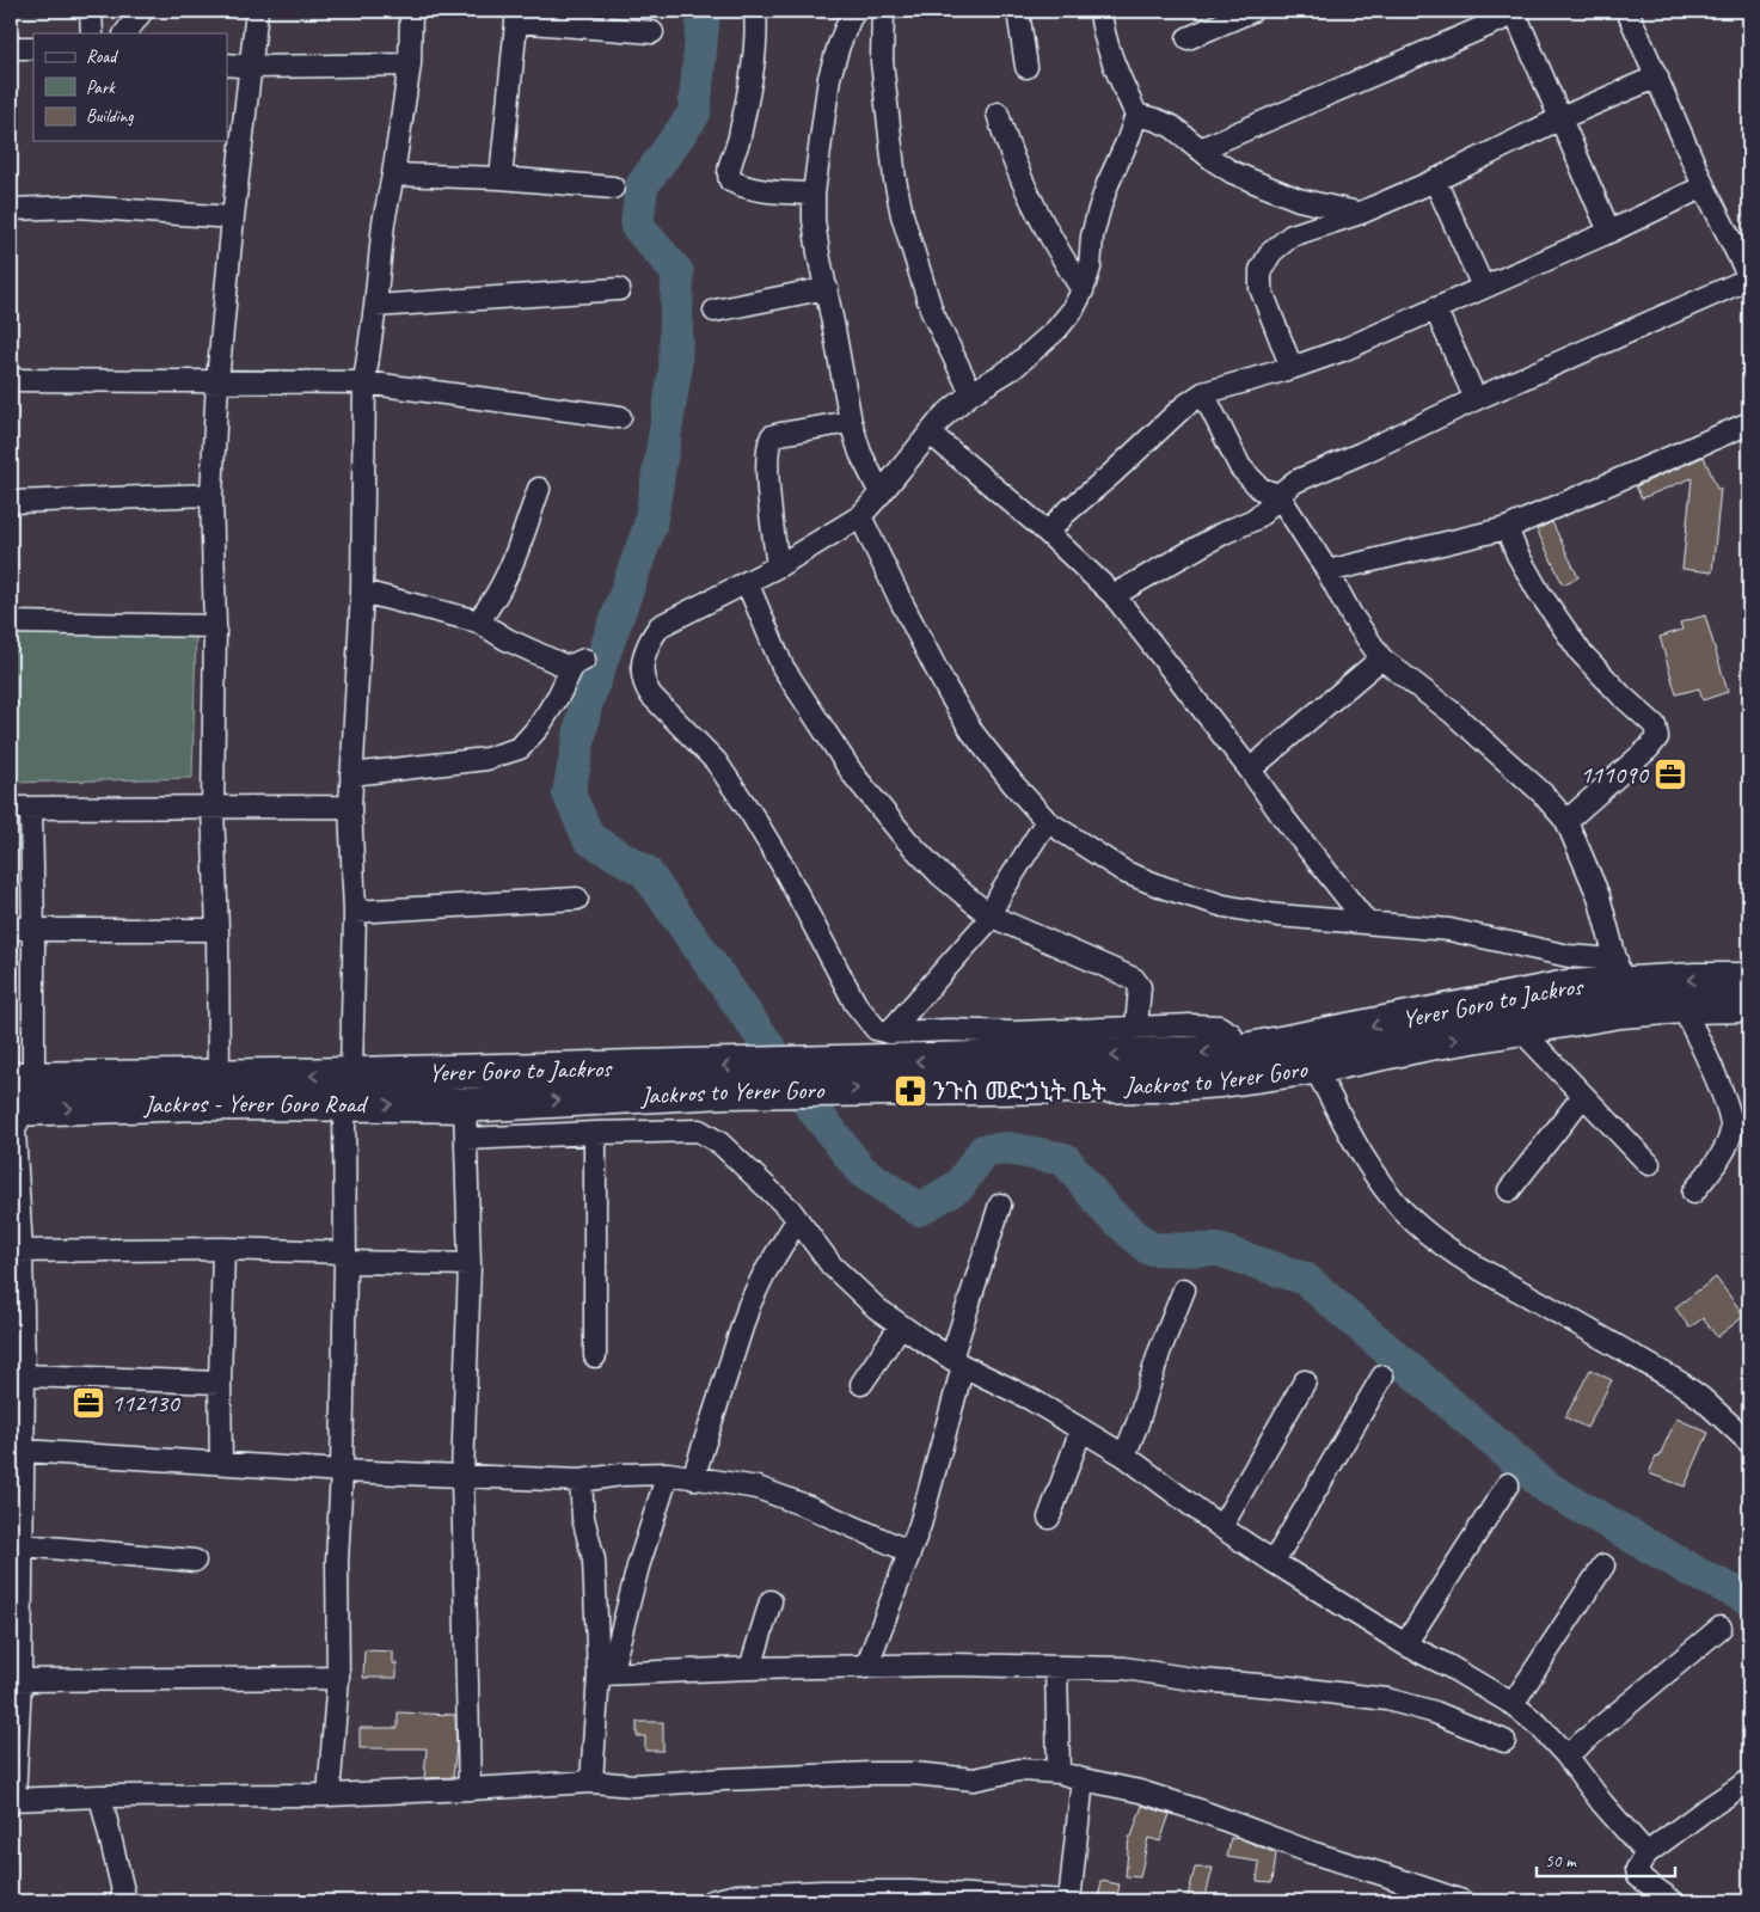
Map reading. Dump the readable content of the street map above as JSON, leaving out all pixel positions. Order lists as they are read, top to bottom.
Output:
{
  "streets": {
    "main road": ["Yerer Goro to Jackros", "Jackros to Yerer Goro", "Jackros - Yerer Goro Road"]
  },
  "crossings": [
    ["Yerer Goro to Jackros", "Jackros - Yerer Goro Road"],
    ["Jackros to Yerer Goro", "Jackros - Yerer Goro Road"]
  ],
  "one_way": ["Yerer Goro to Jackros", "Jackros to Yerer Goro", "Jackros - Yerer Goro Road"],
  "places": {
    "office": ["111090", "112130"],
    "pharmacy": ["ንጉስ መድኃኒት ቤት"]
  },
  "legend": ["Road", "Park", "Building"],
  "scale_bar": "50 m"
}
